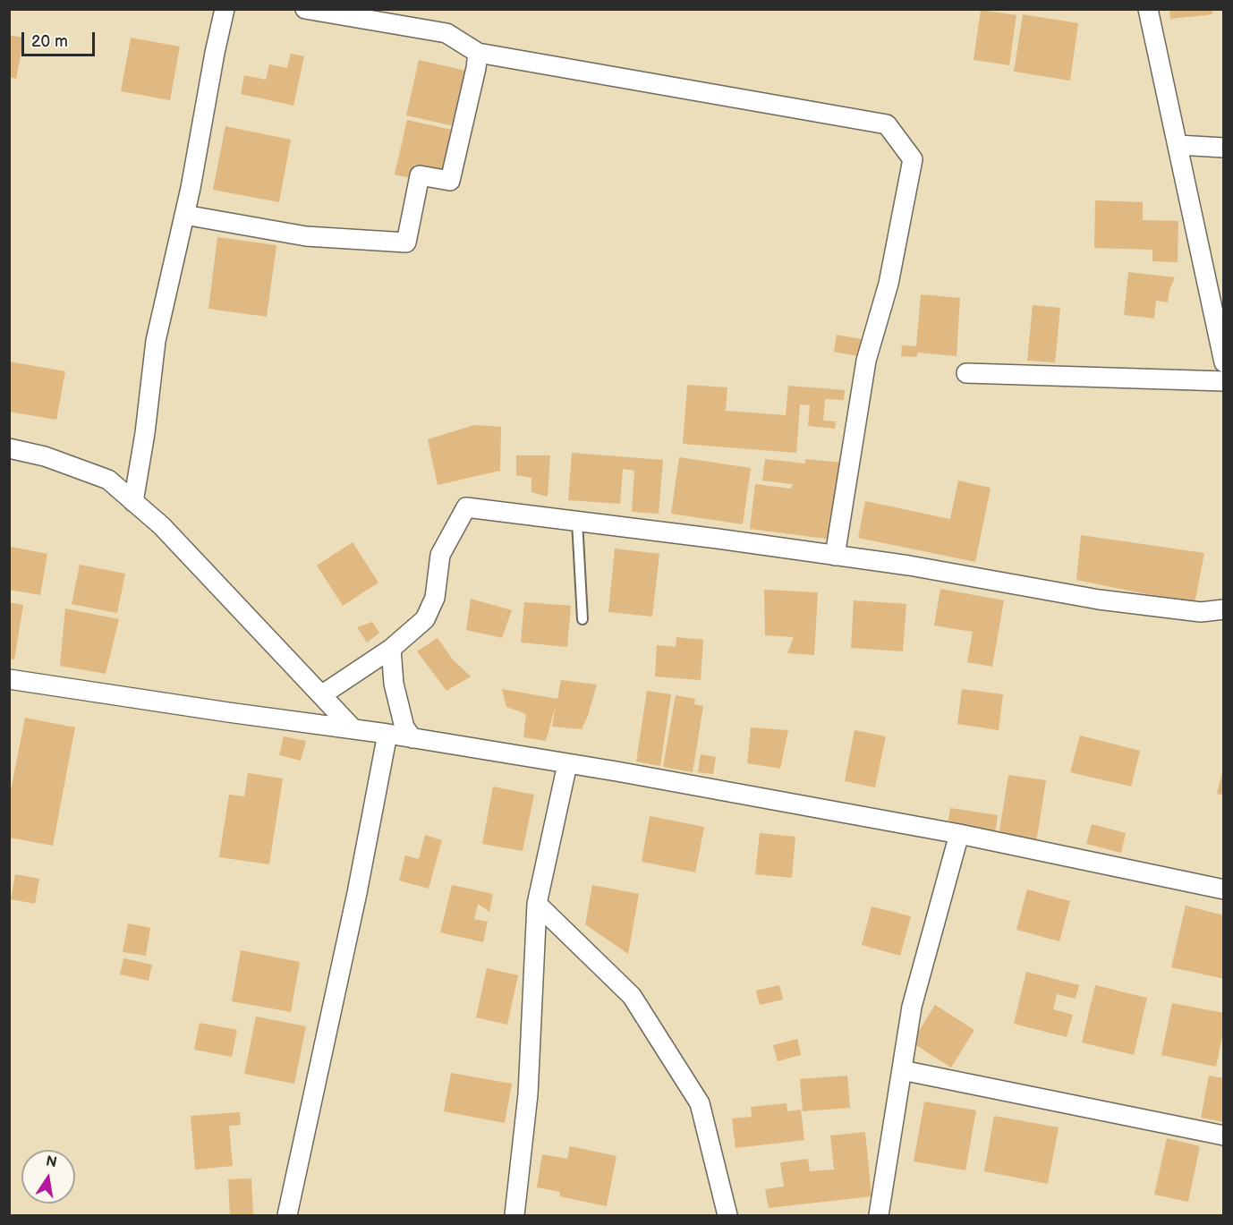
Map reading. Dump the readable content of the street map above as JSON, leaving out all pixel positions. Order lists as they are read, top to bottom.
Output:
{
  "scale_bar": "20 m",
  "north": "top"
}
